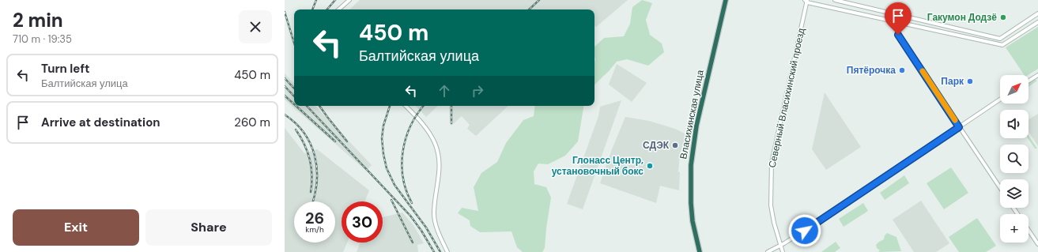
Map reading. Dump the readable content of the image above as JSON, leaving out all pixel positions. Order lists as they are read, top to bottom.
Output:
{
  "streets": {
    "highway": ["Власихинская улица"],
    "street": ["Северный Власихинский проезд"]
  },
  "places": [
    "Гакумон Додзё",
    "Пятёрочка",
    "Парк",
    "СДЭК",
    "Глонасс Центр, установочный бокс"
  ],
  "north": "top right",
  "page": {
    "heading": ["2 min", "710 m · 19:35"],
    "turn": ["450 m", "Балтийская улица"],
    "list": [
      {
        "name": "Turn left",
        "note": "Балтийская улица",
        "value": "450 m"
      },
      {
        "name": "Arrive at destination",
        "value": "260 m"
      }
    ],
    "map_buttons": "+",
    "speed": "26 km/h",
    "limit": "30",
    "buttons": ["Exit", "Share"]
  }
}
